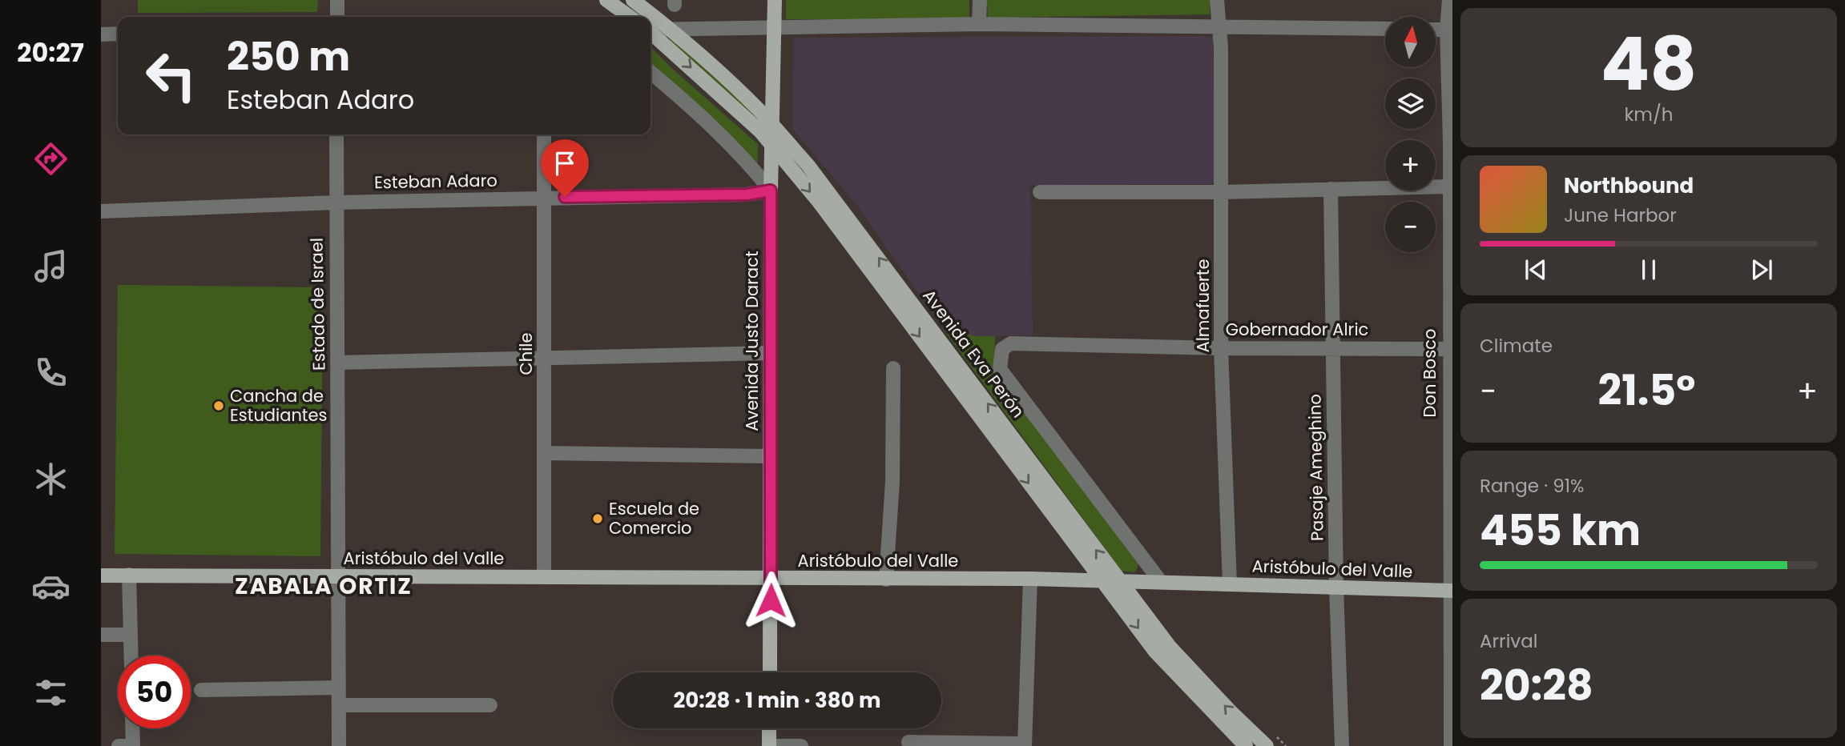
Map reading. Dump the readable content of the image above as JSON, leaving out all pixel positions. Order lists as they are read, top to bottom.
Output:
{
  "streets": {
    "main road": ["Avenida Justo Daract", "Avenida Eva Perón", "Aristóbulo del Valle"],
    "street": [
      "Esteban Adaro",
      "Estado de Israel",
      "Almafuerte",
      "Gobernador Alric",
      "Chile",
      "Don Bosco",
      "Pasaje Ameghino"
    ]
  },
  "crossings": [
    ["Esteban Adaro", "Estado de Israel"],
    ["Esteban Adaro", "Avenida Justo Daract"],
    ["Esteban Adaro", "Chile"],
    ["Estado de Israel", "Aristóbulo del Valle"],
    ["Almafuerte", "Gobernador Alric"],
    ["Almafuerte", "Aristóbulo del Valle"],
    ["Gobernador Alric", "Avenida Eva Perón"],
    ["Gobernador Alric", "Don Bosco"],
    ["Gobernador Alric", "Pasaje Ameghino"],
    ["Avenida Justo Daract", "Avenida Eva Perón"],
    ["Avenida Justo Daract", "Aristóbulo del Valle"],
    ["Chile", "Aristóbulo del Valle"],
    ["Avenida Eva Perón", "Aristóbulo del Valle"],
    ["Don Bosco", "Aristóbulo del Valle"],
    ["Pasaje Ameghino", "Aristóbulo del Valle"]
  ],
  "districts": ["ZABALA ORTIZ"],
  "places": ["Cancha de Estudiantes", "Escuela de Comercio"],
  "north": "top",
  "page": {
    "tabs": "20:27",
    "tile": [
      ["48", "km/h"],
      "Climate",
      ["Range · 91%", "455 km"],
      ["Arrival", "20:28"]
    ],
    "map_buttons": ["+", "−"],
    "turn": ["250 m", "Esteban Adaro"],
    "song": ["Northbound", "June Harbor"],
    "heat": ["−", "21.5°", "+"],
    "limit": "50",
    "trip": "20:28 · 1 min · 380 m"
  }
}
